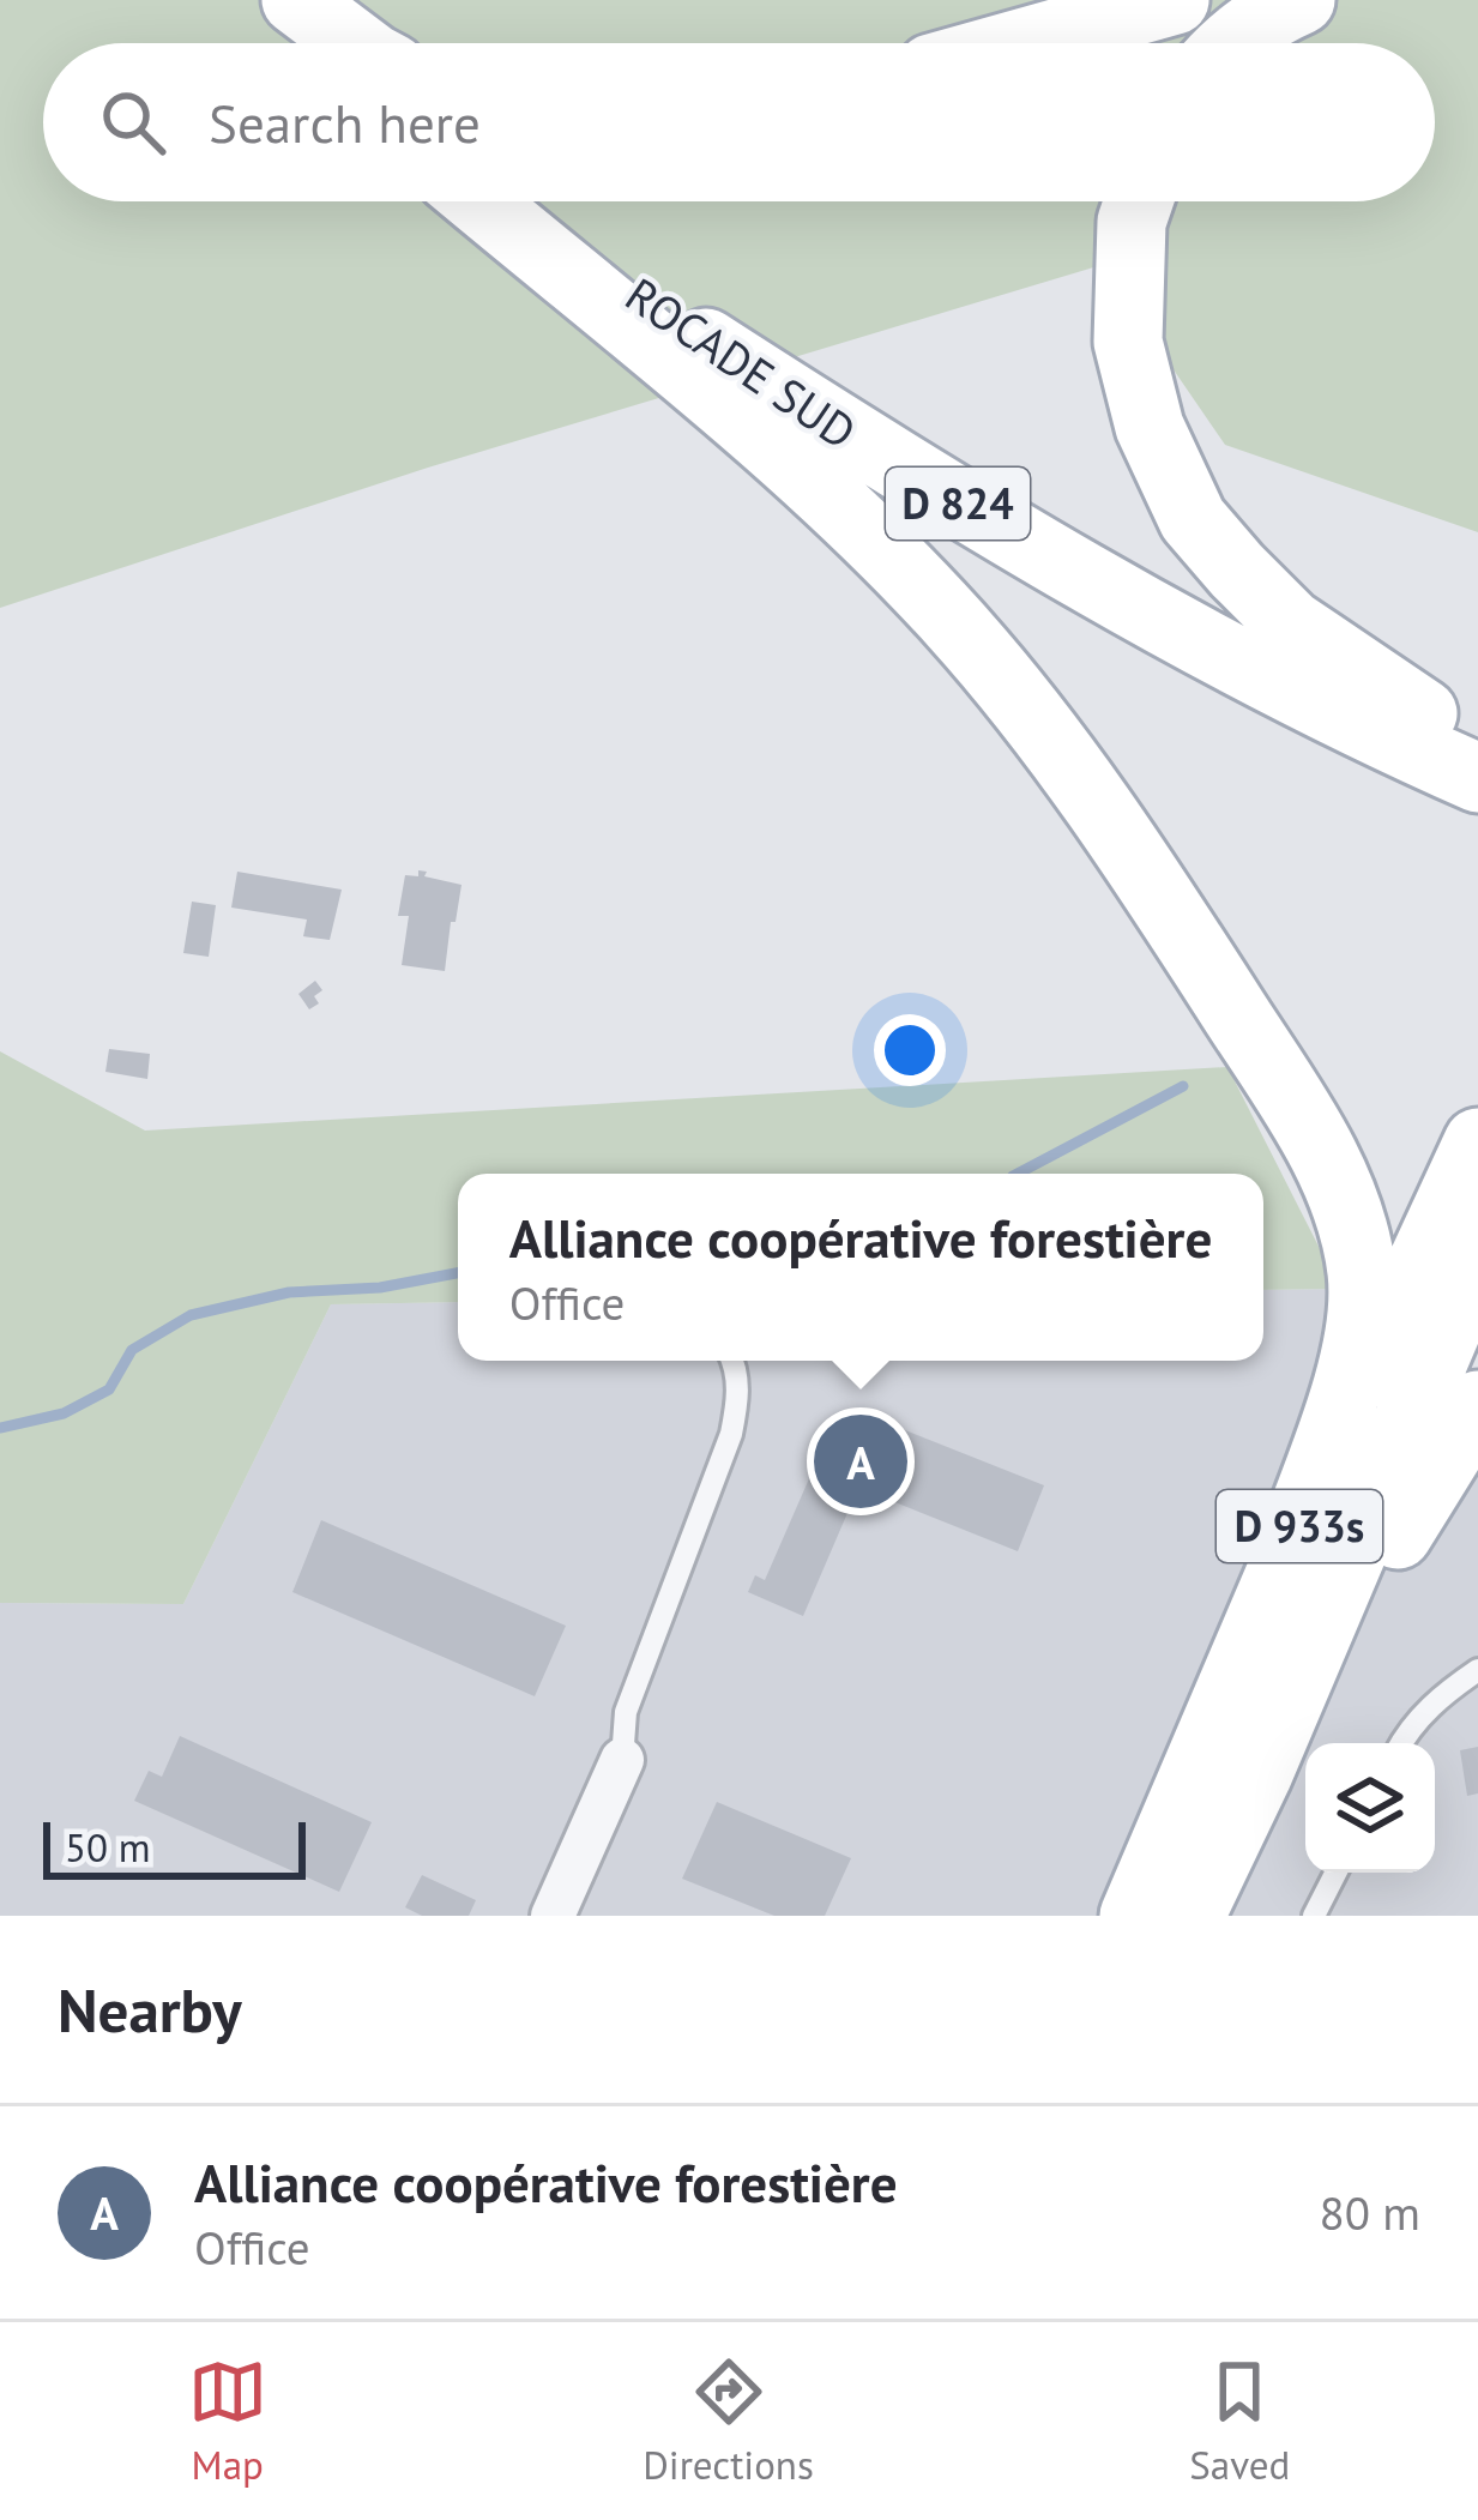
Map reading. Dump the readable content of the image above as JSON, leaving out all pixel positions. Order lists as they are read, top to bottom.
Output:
{
  "streets": {
    "main road": ["ROCADE SUD", "D 824", "D 933s"]
  },
  "scale_bar": "50 m",
  "page": {
    "search": "Search here",
    "popup": ["Alliance coopérative forestière", "Office"],
    "pins": "A",
    "scale": "50 m",
    "heading": "Nearby",
    "list": [
      {
        "mark": "A",
        "name": "Alliance coopérative forestière",
        "note": "Office",
        "value": "80 m"
      }
    ],
    "nav": ["Map", "Directions", "Saved"]
  }
}
